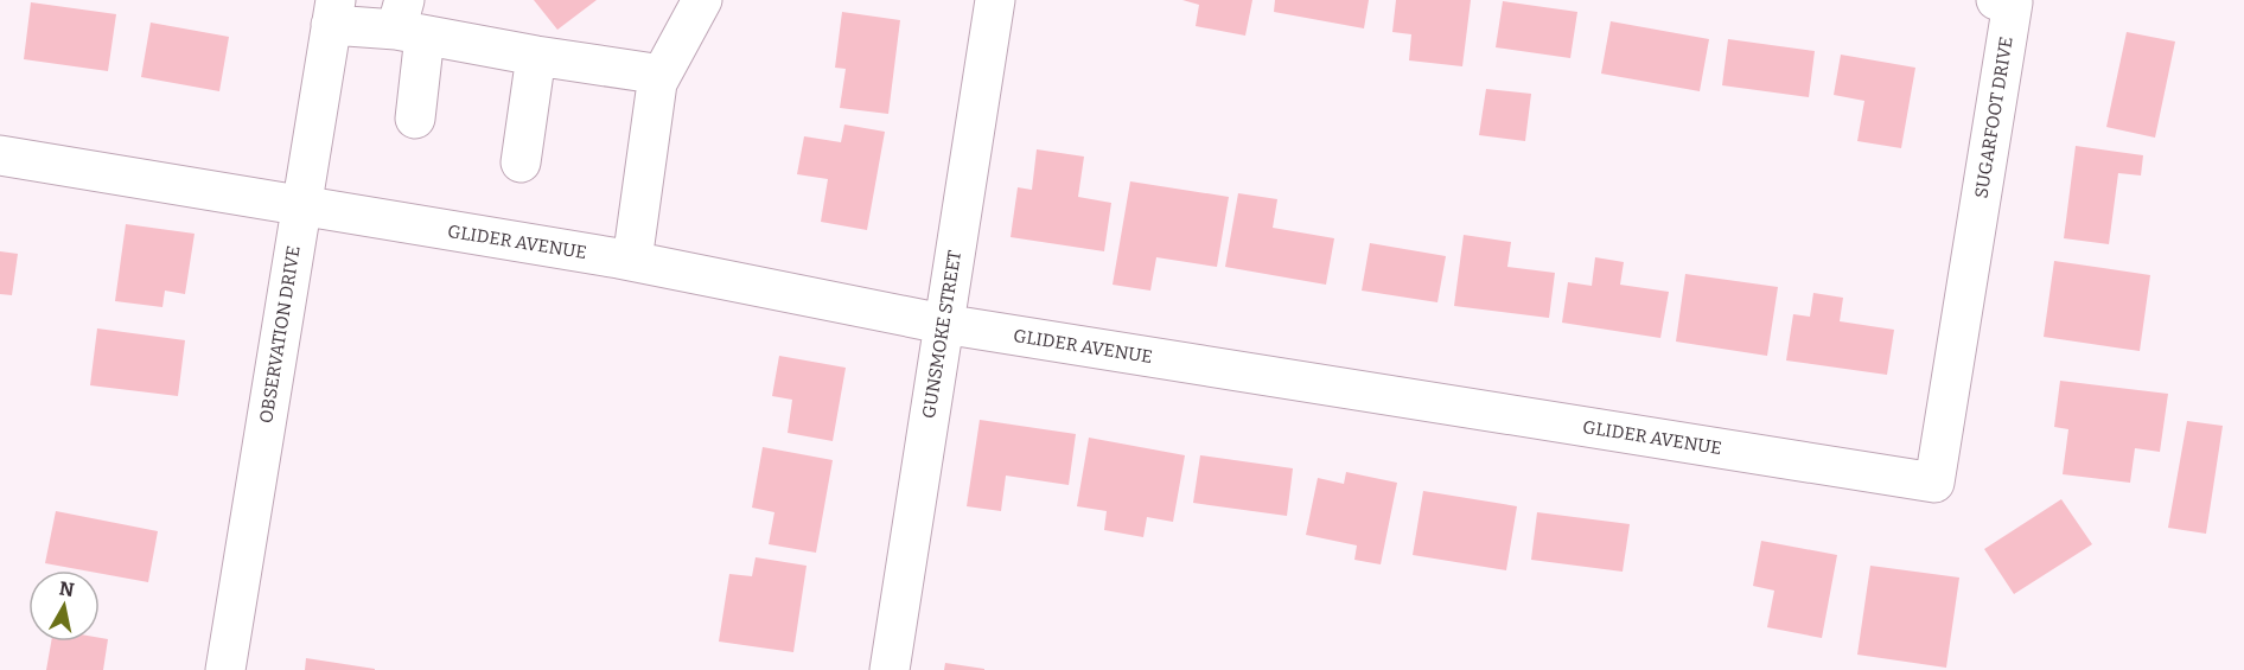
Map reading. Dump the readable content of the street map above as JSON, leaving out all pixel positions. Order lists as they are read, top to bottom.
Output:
{
  "streets": {
    "street": [
      "SUGARFOOT DRIVE",
      "GLIDER AVENUE",
      "OBSERVATION DRIVE",
      "GUNSMOKE STREET"
    ]
  },
  "crossings": [
    ["SUGARFOOT DRIVE", "GLIDER AVENUE"],
    ["GLIDER AVENUE", "OBSERVATION DRIVE"],
    ["GLIDER AVENUE", "GUNSMOKE STREET"]
  ],
  "north": "top"
}
